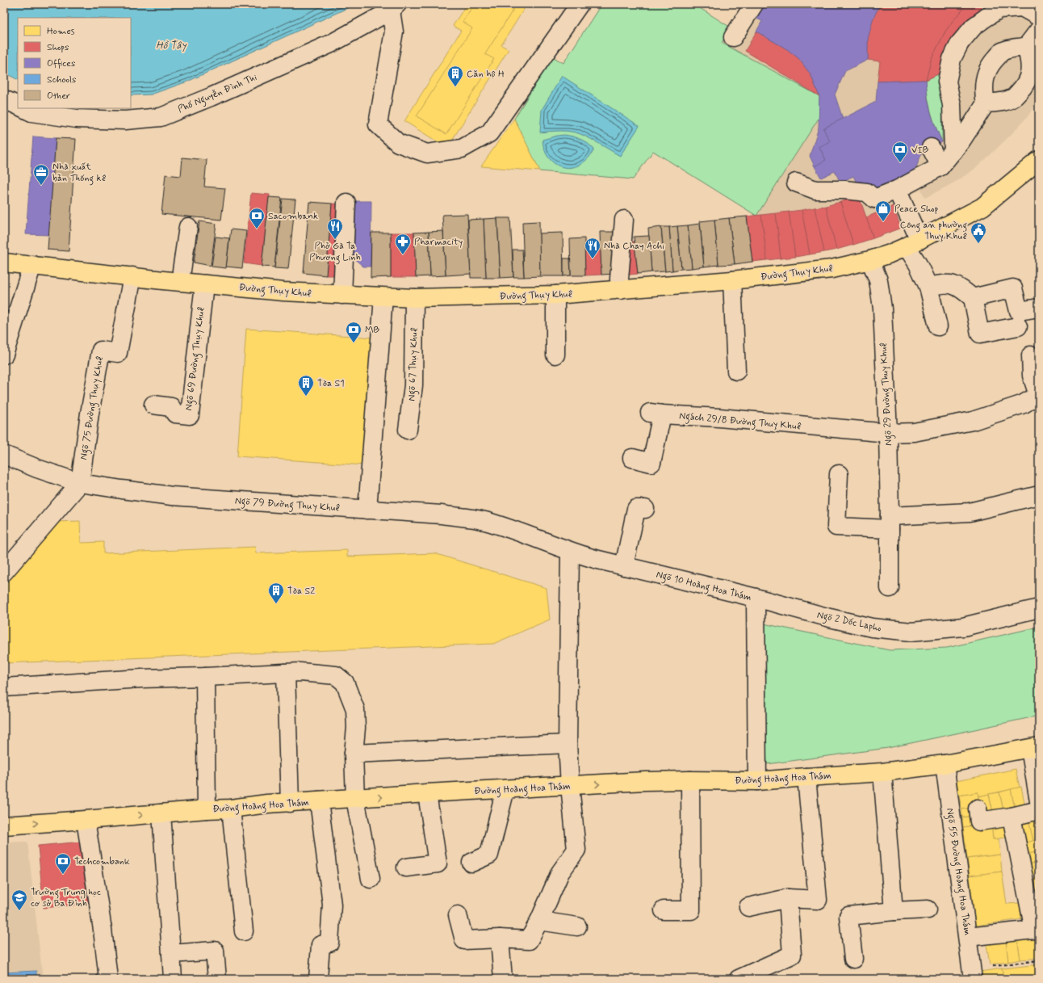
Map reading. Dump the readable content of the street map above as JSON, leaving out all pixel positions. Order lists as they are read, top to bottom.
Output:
{
  "streets": {
    "main road": ["Đường Thụy Khuê", "Đường Hoàng Hoa Thám"],
    "street": [
      "Phố Nguyễn Đình Thi",
      "Ngõ 69 Đường Thụy Khuê",
      "Ngõ 67 Thụy Khuê",
      "Ngõ 29 Đường Thuỵ Khuê",
      "Ngõ 75 Đường Thụy Khuê",
      "Ngách 29/8 Đường Thuỵ Khuê",
      "Ngõ 79 Đường Thụy Khuê",
      "Ngõ 10 Hoàng Hoa Thám",
      "Ngõ 2 Dốc Lapho",
      "Ngõ 55 Đường Hoàng Hoa Thám"
    ]
  },
  "crossings": [
    ["Đường Thụy Khuê", "Ngõ 69 Đường Thụy Khuê"],
    ["Đường Thụy Khuê", "Ngõ 67 Thụy Khuê"],
    ["Đường Thụy Khuê", "Ngõ 29 Đường Thuỵ Khuê"],
    ["Đường Thụy Khuê", "Ngõ 75 Đường Thụy Khuê"],
    ["Ngõ 29 Đường Thuỵ Khuê", "Ngách 29/8 Đường Thuỵ Khuê"],
    ["Ngõ 75 Đường Thụy Khuê", "Ngõ 79 Đường Thụy Khuê"],
    ["Ngõ 79 Đường Thụy Khuê", "Ngõ 10 Hoàng Hoa Thám"],
    ["Ngõ 10 Hoàng Hoa Thám", "Ngõ 2 Dốc Lapho"],
    ["Ngõ 10 Hoàng Hoa Thám", "Đường Hoàng Hoa Thám"],
    ["Đường Hoàng Hoa Thám", "Ngõ 55 Đường Hoàng Hoa Thám"]
  ],
  "water": ["Hồ Tây"],
  "places": {
    "building": ["Căn hộ H", "Tòa S1", "Tòa S2"],
    "bank": [
      "VIB",
      "Sacombank",
      "MB",
      "Techcombank"
    ],
    "office": ["Nhà xuất bản Thống kê"],
    "shop": ["Peace Shop"],
    "restaurant": ["Phở Gà Ta Phương Linh", "Nhà Chay Achi"],
    "public building": ["Công an phường Thuỵ Khuê"],
    "pharmacy": ["Pharmacity"],
    "school or university": ["Trường Trung học cơ sở Ba Đình"]
  },
  "legend": [
    "Homes",
    "Shops",
    "Offices",
    "Schools",
    "Other"
  ]
}
